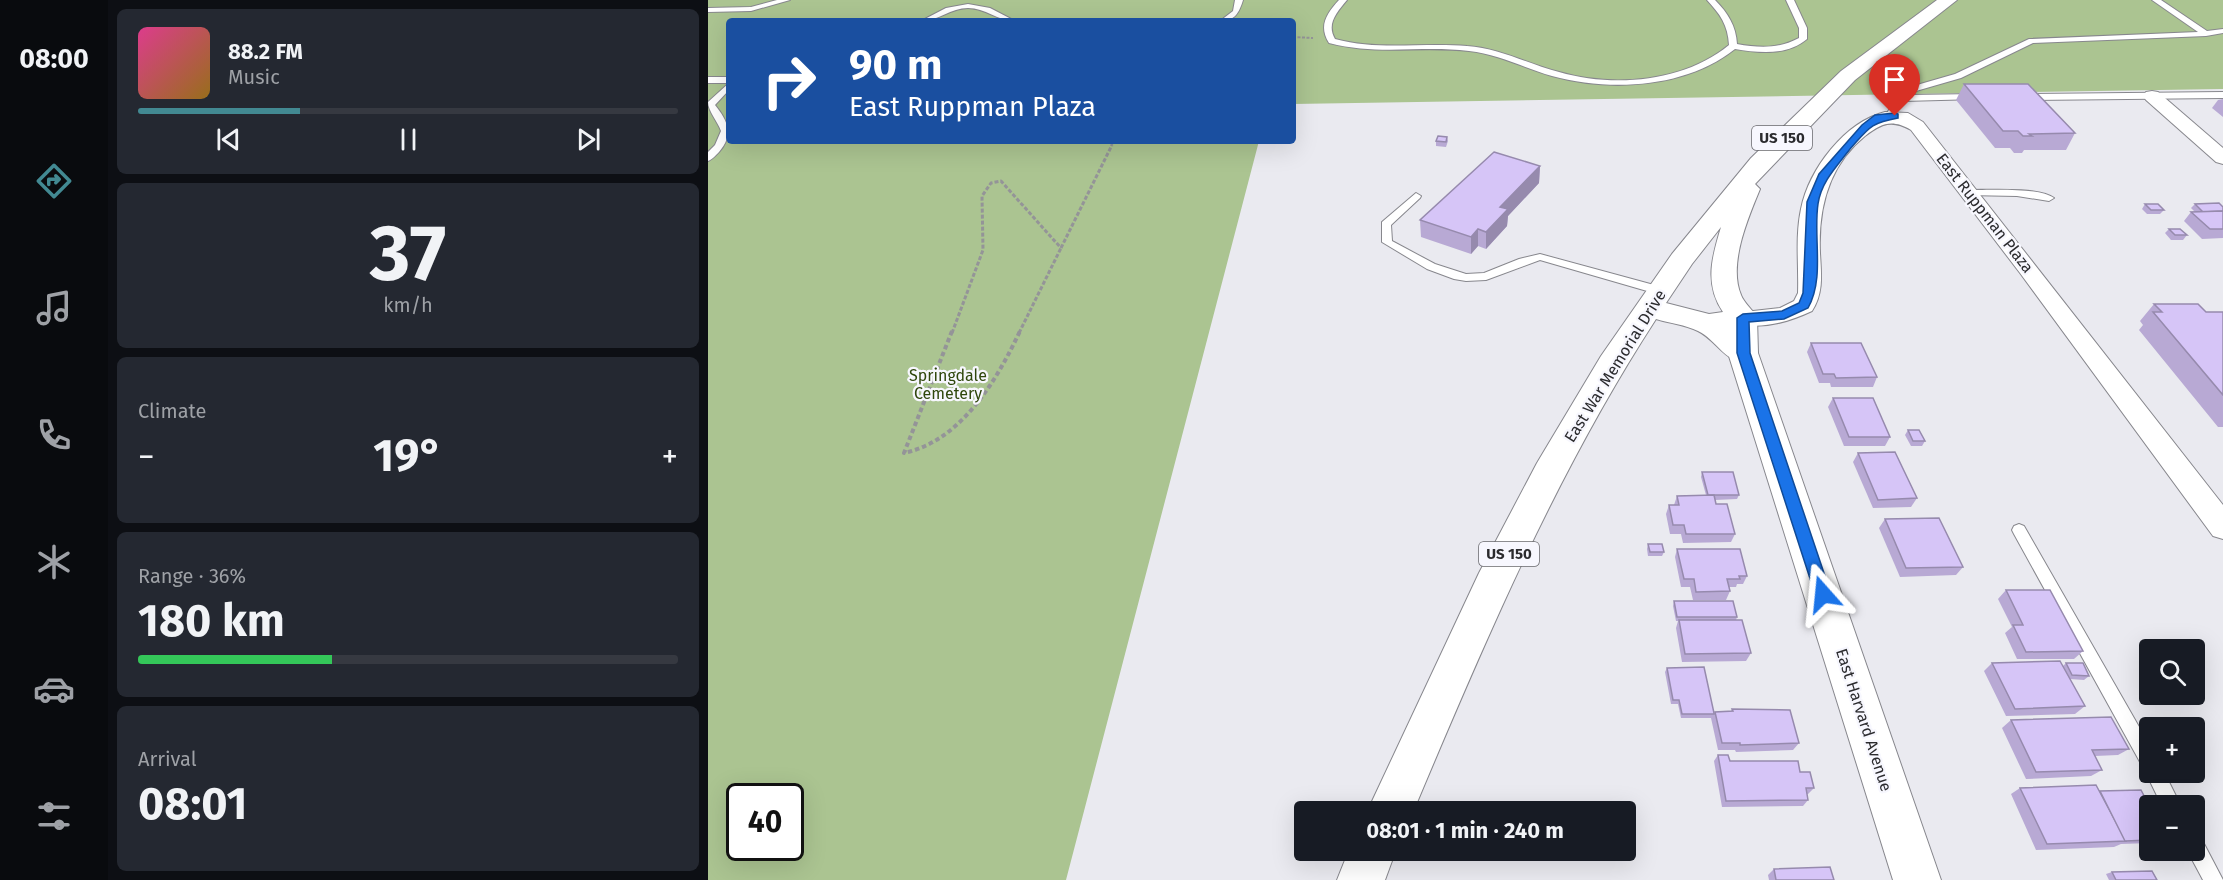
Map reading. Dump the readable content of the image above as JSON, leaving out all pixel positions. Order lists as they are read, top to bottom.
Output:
{
  "streets": {
    "main road": ["US 150", "East War Memorial Drive", "East Harvard Avenue"],
    "street": ["East Ruppman Plaza"]
  },
  "parks": ["Springdale Cemetery"],
  "page": {
    "tabs": "08:00",
    "turn": ["90 m", "East Ruppman Plaza"],
    "song": ["88.2 FM", "Music"],
    "tile": [
      ["37", "km/h"],
      "Climate",
      ["Range · 36%", "180 km"],
      ["Arrival", "08:01"]
    ],
    "heat": ["−", "19°", "+"],
    "map_buttons": ["+", "−"],
    "limit": "40",
    "trip": "08:01 · 1 min · 240 m"
  }
}
